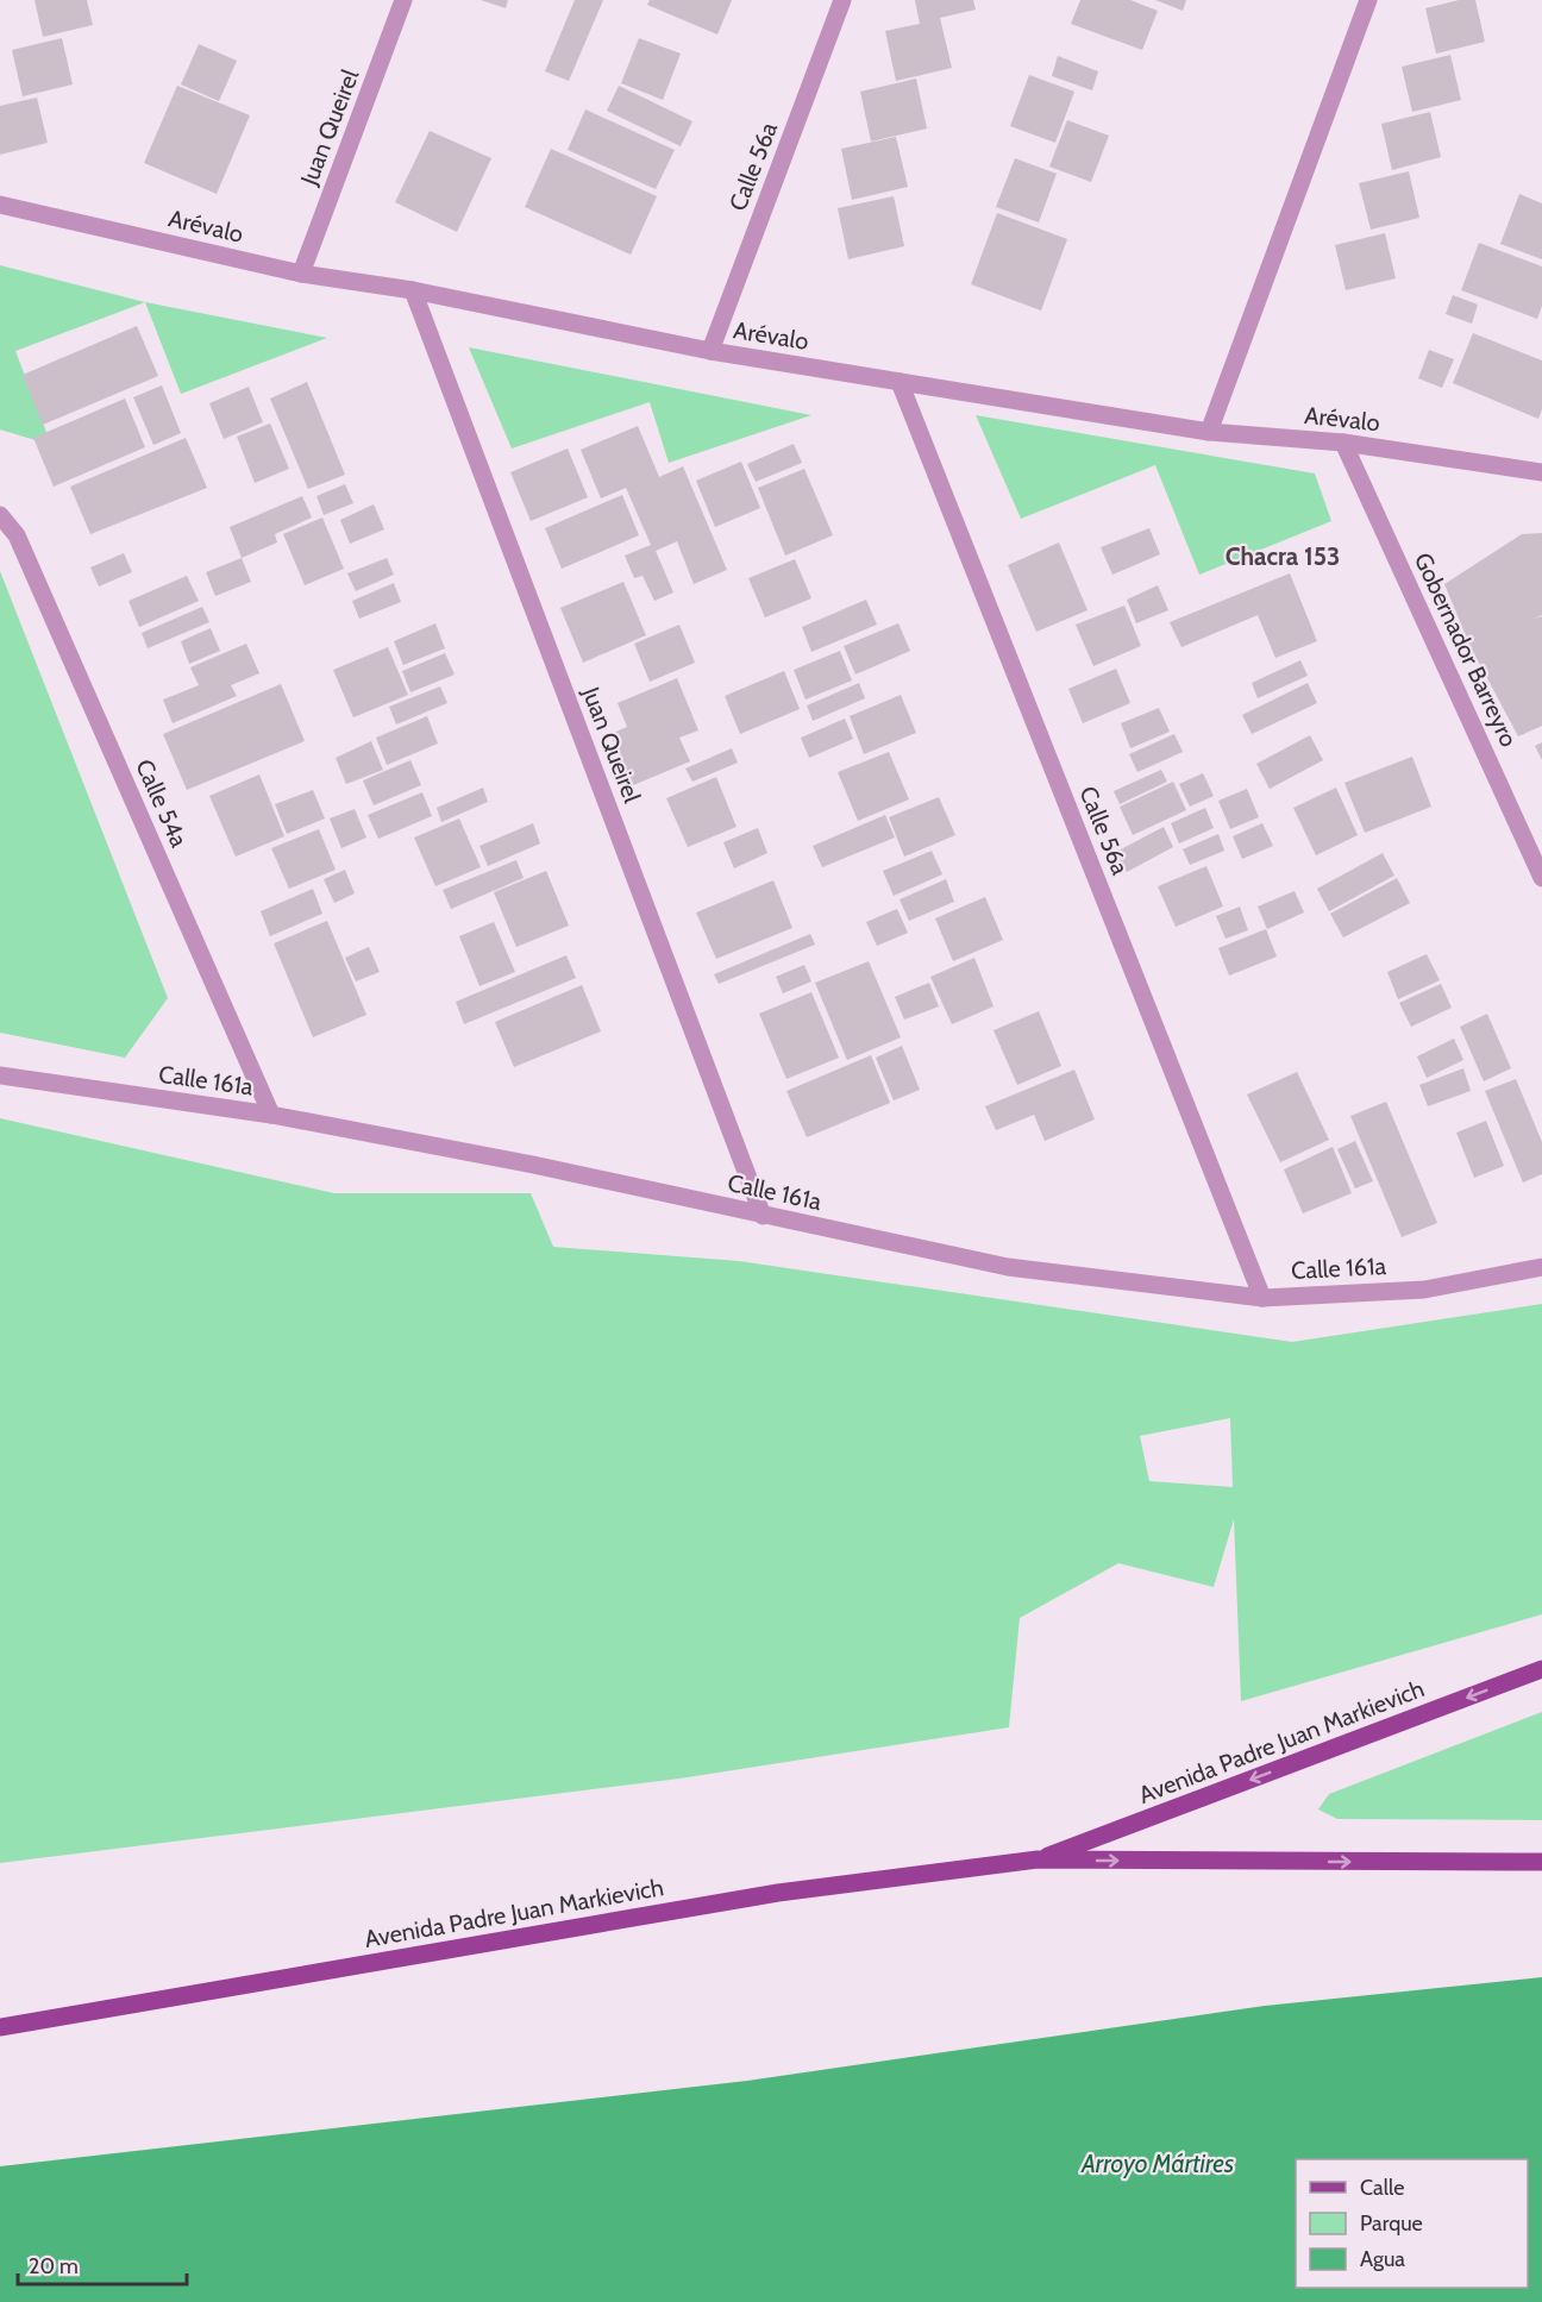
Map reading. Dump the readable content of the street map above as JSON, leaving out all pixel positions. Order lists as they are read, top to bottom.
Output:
{
  "streets": {
    "main road": ["Avenida Padre Juan Markievich"],
    "street": [
      "Juan Queirel",
      "Calle 56a",
      "Arévalo",
      "Gobernador Barreyro",
      "Calle 54a",
      "Calle 161a"
    ]
  },
  "crossings": [
    ["Juan Queirel", "Arévalo"],
    ["Juan Queirel", "Calle 161a"],
    ["Calle 56a", "Arévalo"],
    ["Calle 56a", "Calle 161a"],
    ["Arévalo", "Gobernador Barreyro"],
    ["Calle 54a", "Calle 161a"]
  ],
  "districts": ["Chacra 153"],
  "water": ["Arroyo Mártires"],
  "legend": ["Calle", "Parque", "Agua"],
  "scale_bar": "20 m"
}
